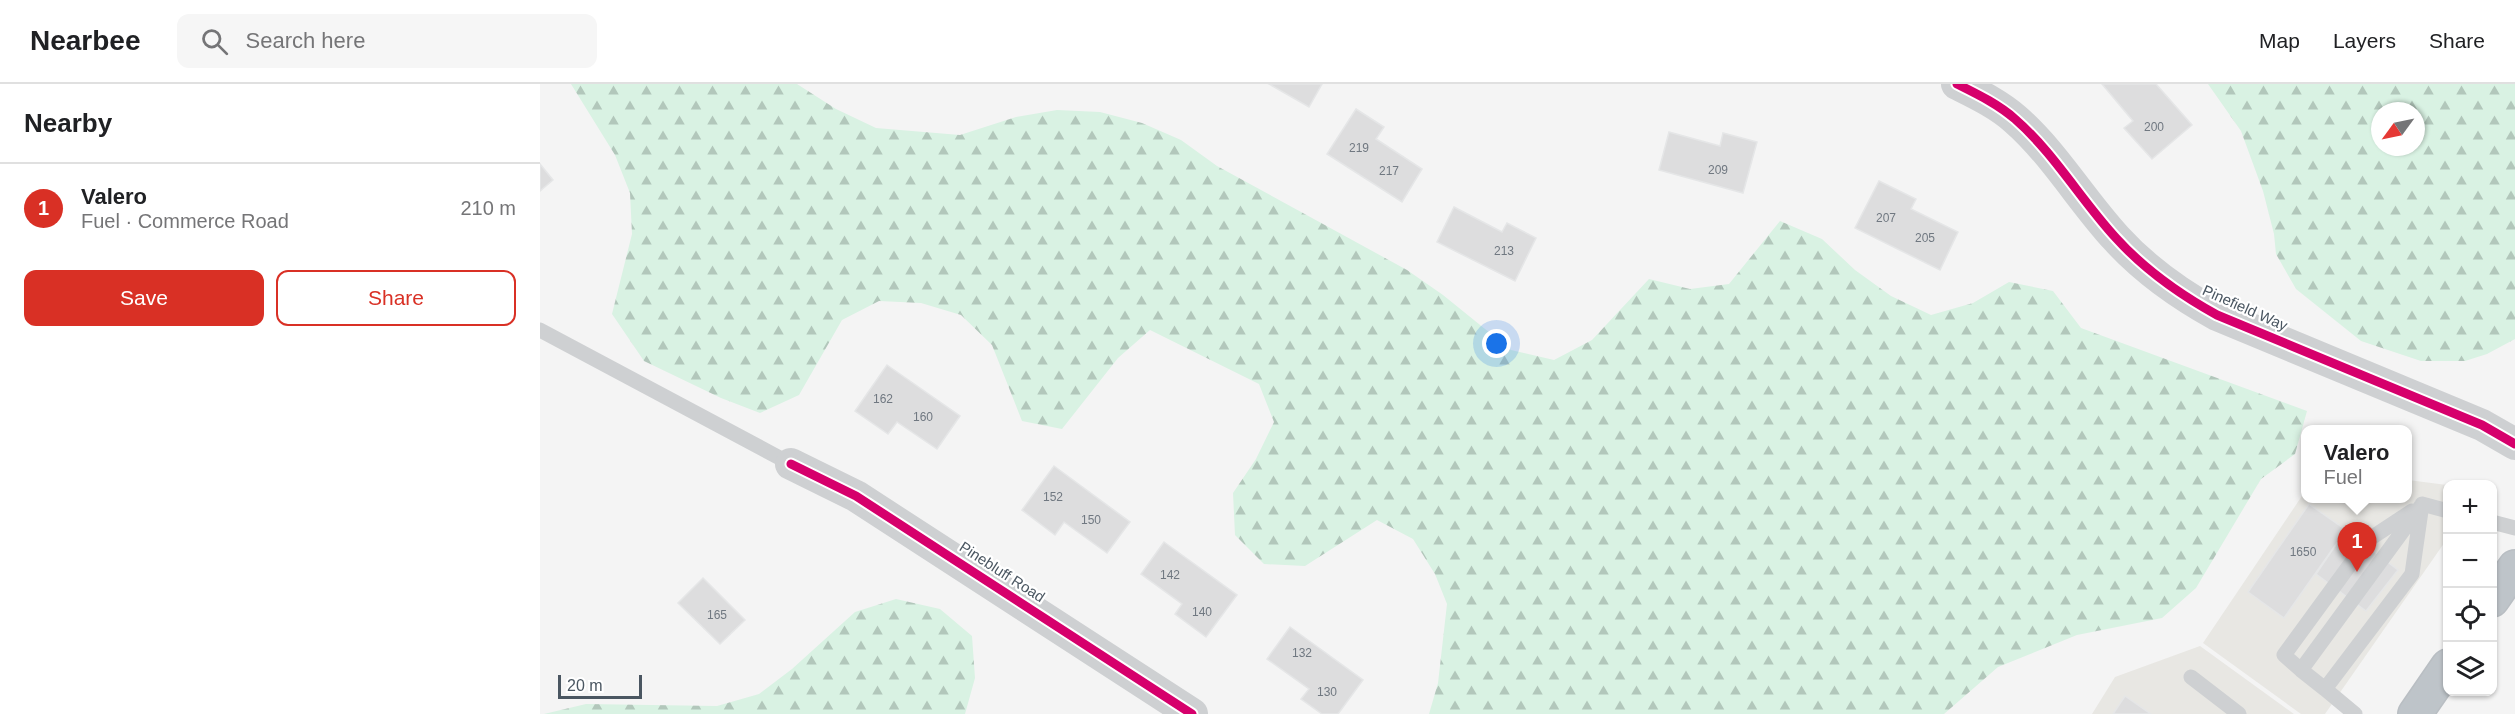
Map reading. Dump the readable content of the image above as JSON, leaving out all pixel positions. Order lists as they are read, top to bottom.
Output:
{
  "streets": {
    "street": ["Pinefield Way", "Pinebluff Road"]
  },
  "house_numbers": [
    "200",
    "219",
    "209",
    "217",
    "207",
    "205",
    "213",
    "162",
    "160",
    "152",
    "150",
    "1650",
    "142",
    "140",
    "165",
    "132",
    "130"
  ],
  "scale_bar": "20 m",
  "north": "bottom left",
  "page": {
    "header": "Nearbee",
    "search": "Search here",
    "nav": ["Map", "Layers", "Share"],
    "heading": "Nearby",
    "list": [
      {
        "mark": "1",
        "name": "Valero",
        "note": "Fuel · Commerce Road",
        "value": "210 m"
      }
    ],
    "buttons": ["Save", "Share"],
    "popup": ["Valero", "Fuel"],
    "map_buttons": ["+", "−"],
    "pins": "1",
    "scale": "20 m"
  }
}
